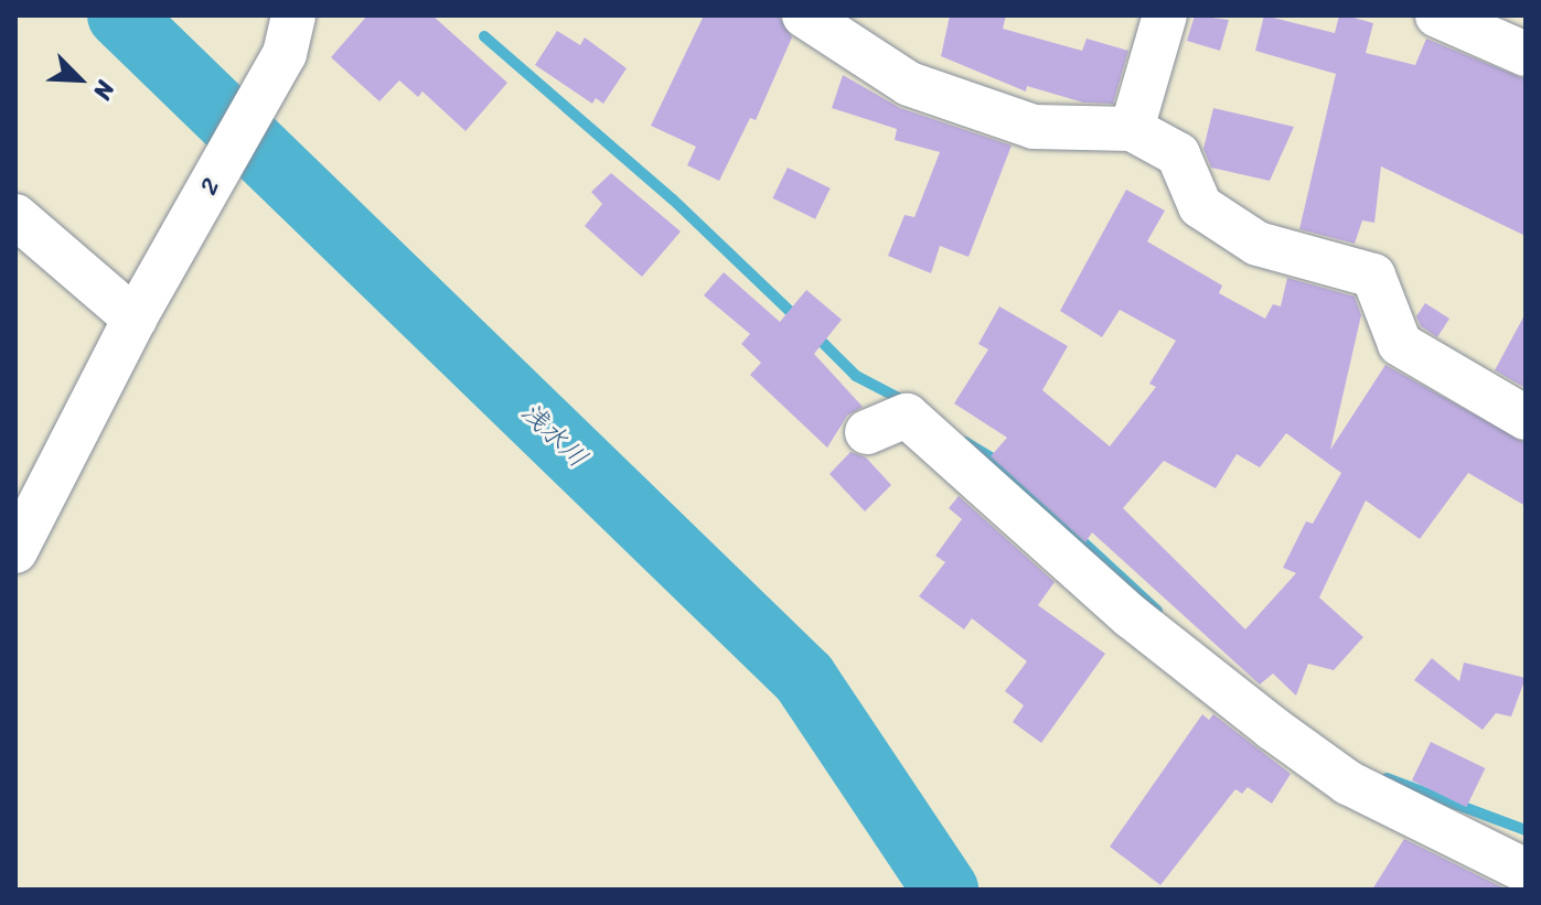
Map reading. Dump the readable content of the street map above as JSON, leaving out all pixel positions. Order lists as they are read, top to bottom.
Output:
{
  "streets": {
    "street": ["2"]
  },
  "water": ["浅水川"],
  "north": "bottom right"
}
